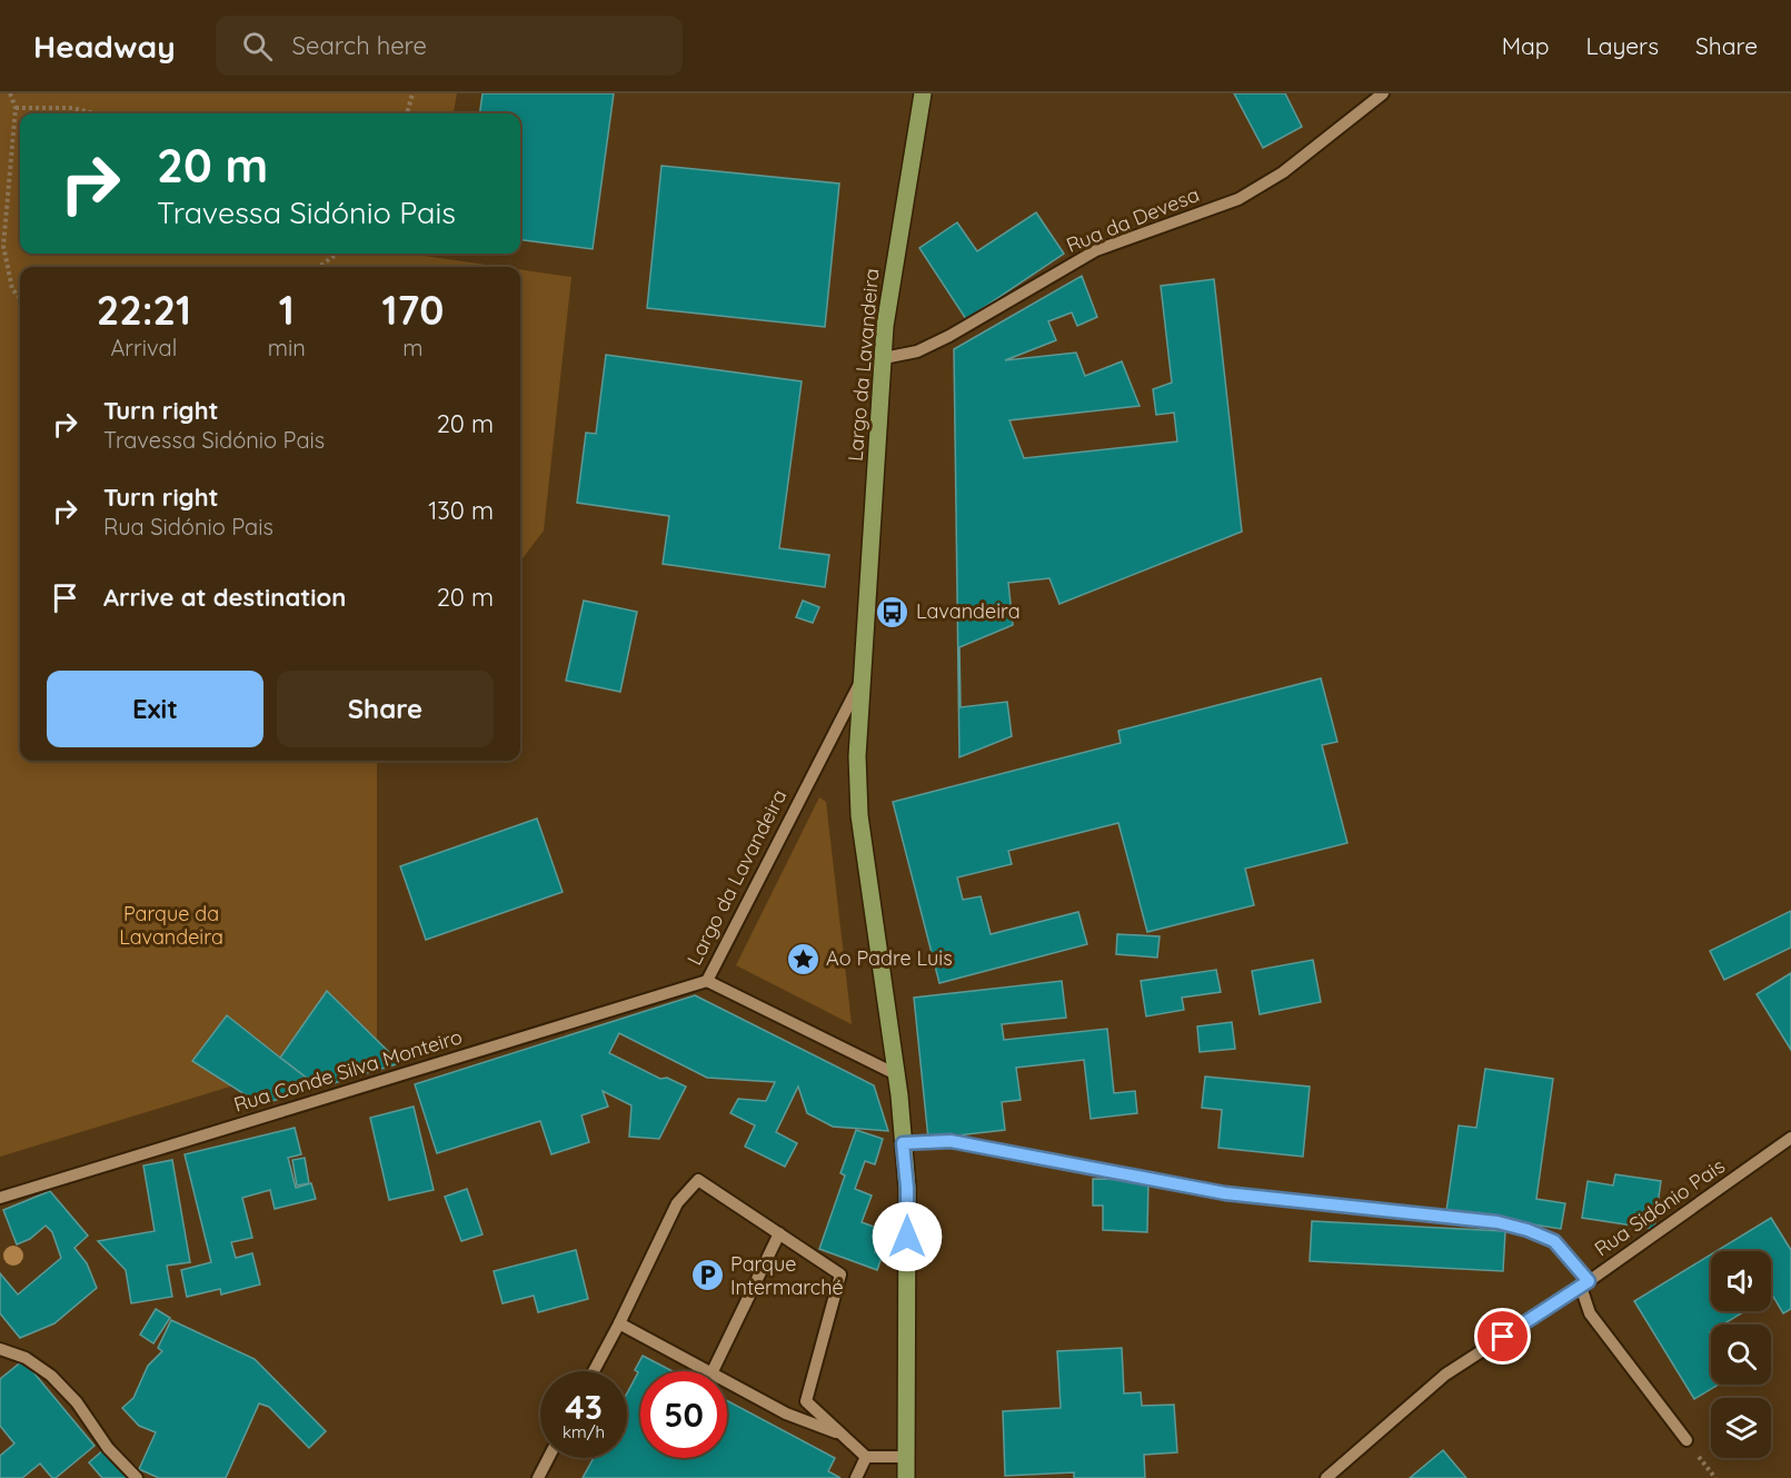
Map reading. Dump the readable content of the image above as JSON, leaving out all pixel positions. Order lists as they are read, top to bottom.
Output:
{
  "streets": {
    "main road": ["Largo da Lavandeira"],
    "street": ["Rua da Devesa", "Rua Conde Silva Monteiro", "Rua Sidónio Pais"]
  },
  "crossings": [
    ["Rua da Devesa", "Largo da Lavandeira"],
    ["Largo da Lavandeira", "Rua Conde Silva Monteiro"]
  ],
  "parks": ["Parque da Lavandeira"],
  "places": {
    "bus stop": ["Lavandeira"],
    "place": ["Ao Padre Luis"],
    "parking": ["Parque Intermarché"]
  },
  "page": {
    "header": "Headway",
    "search": "Search here",
    "nav": ["Map", "Layers", "Share"],
    "turn": ["20 m", "Travessa Sidónio Pais"],
    "eta": [
      "22:21",
      "Arrival",
      "1",
      "min",
      "170",
      "m"
    ],
    "list": [
      {
        "name": "Turn right",
        "note": "Travessa Sidónio Pais",
        "value": "20 m"
      },
      {
        "name": "Turn right",
        "note": "Rua Sidónio Pais",
        "value": "130 m"
      },
      {
        "name": "Arrive at destination",
        "value": "20 m"
      }
    ],
    "buttons": ["Exit", "Share"],
    "speed": "43 km/h",
    "limit": "50"
  }
}
